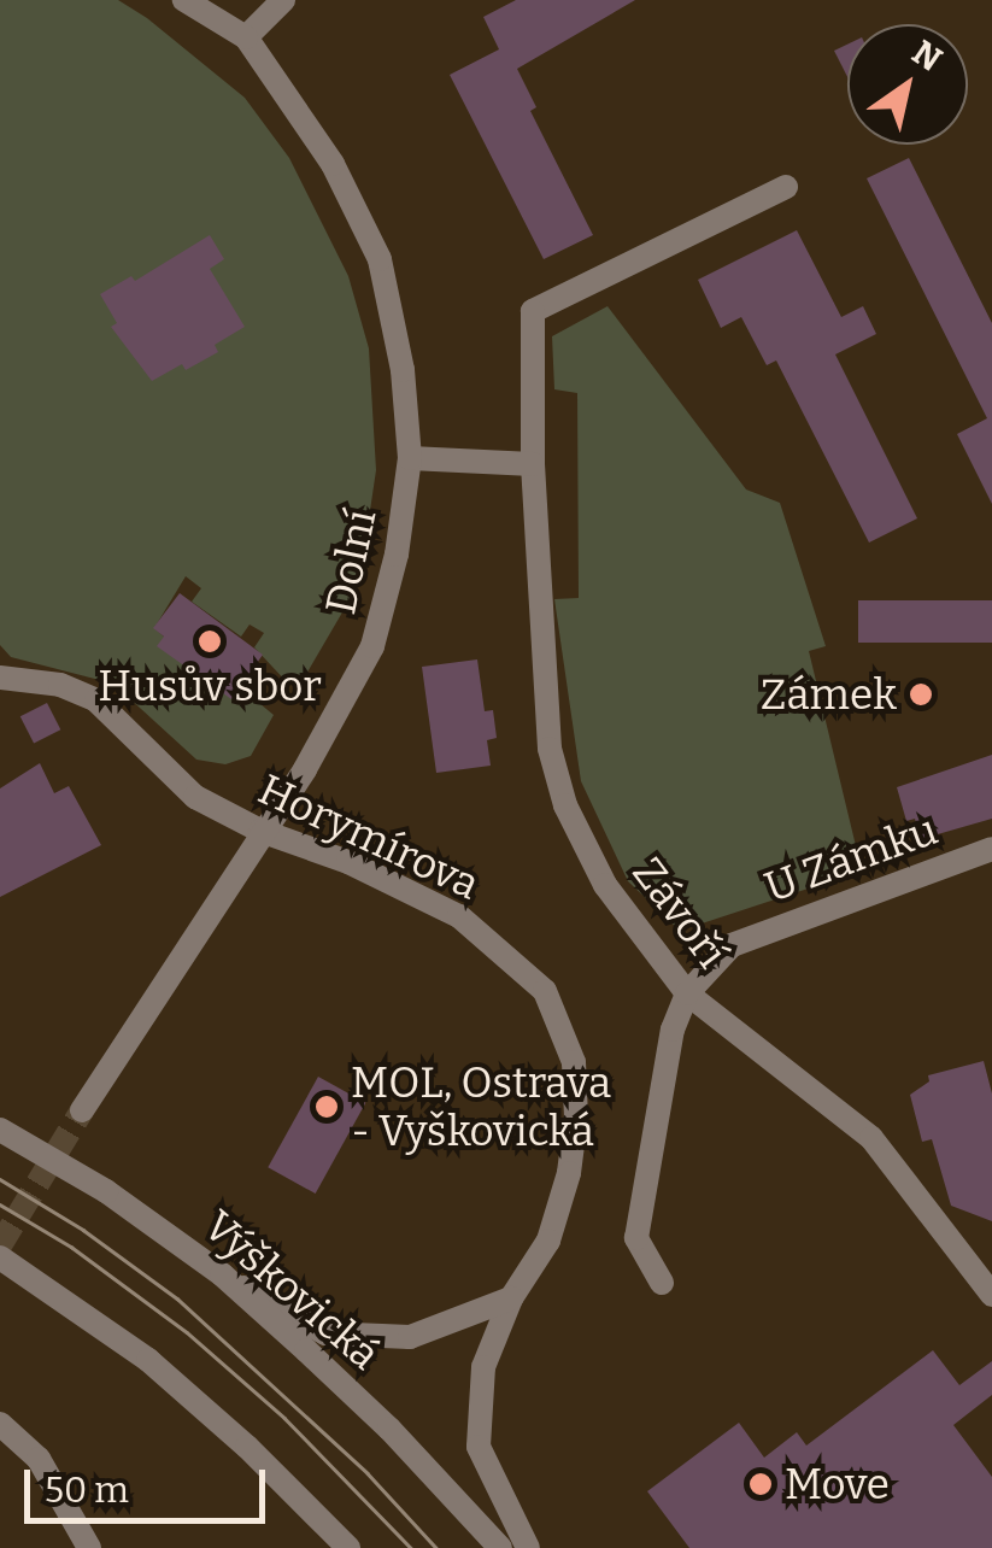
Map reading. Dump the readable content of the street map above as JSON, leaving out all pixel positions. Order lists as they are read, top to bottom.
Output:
{
  "streets": {
    "street": [
      "Dolní",
      "Horymírova",
      "U Zámku",
      "Závoří",
      "Výškovická"
    ]
  },
  "crossings": [
    ["Dolní", "Horymírova"],
    ["U Zámku", "Závoří"]
  ],
  "places": [
    "Husův sbor",
    "Zámek",
    "MOL, Ostrava - Vyškovická",
    "Move"
  ],
  "scale_bar": "50 m",
  "north": "top right"
}
